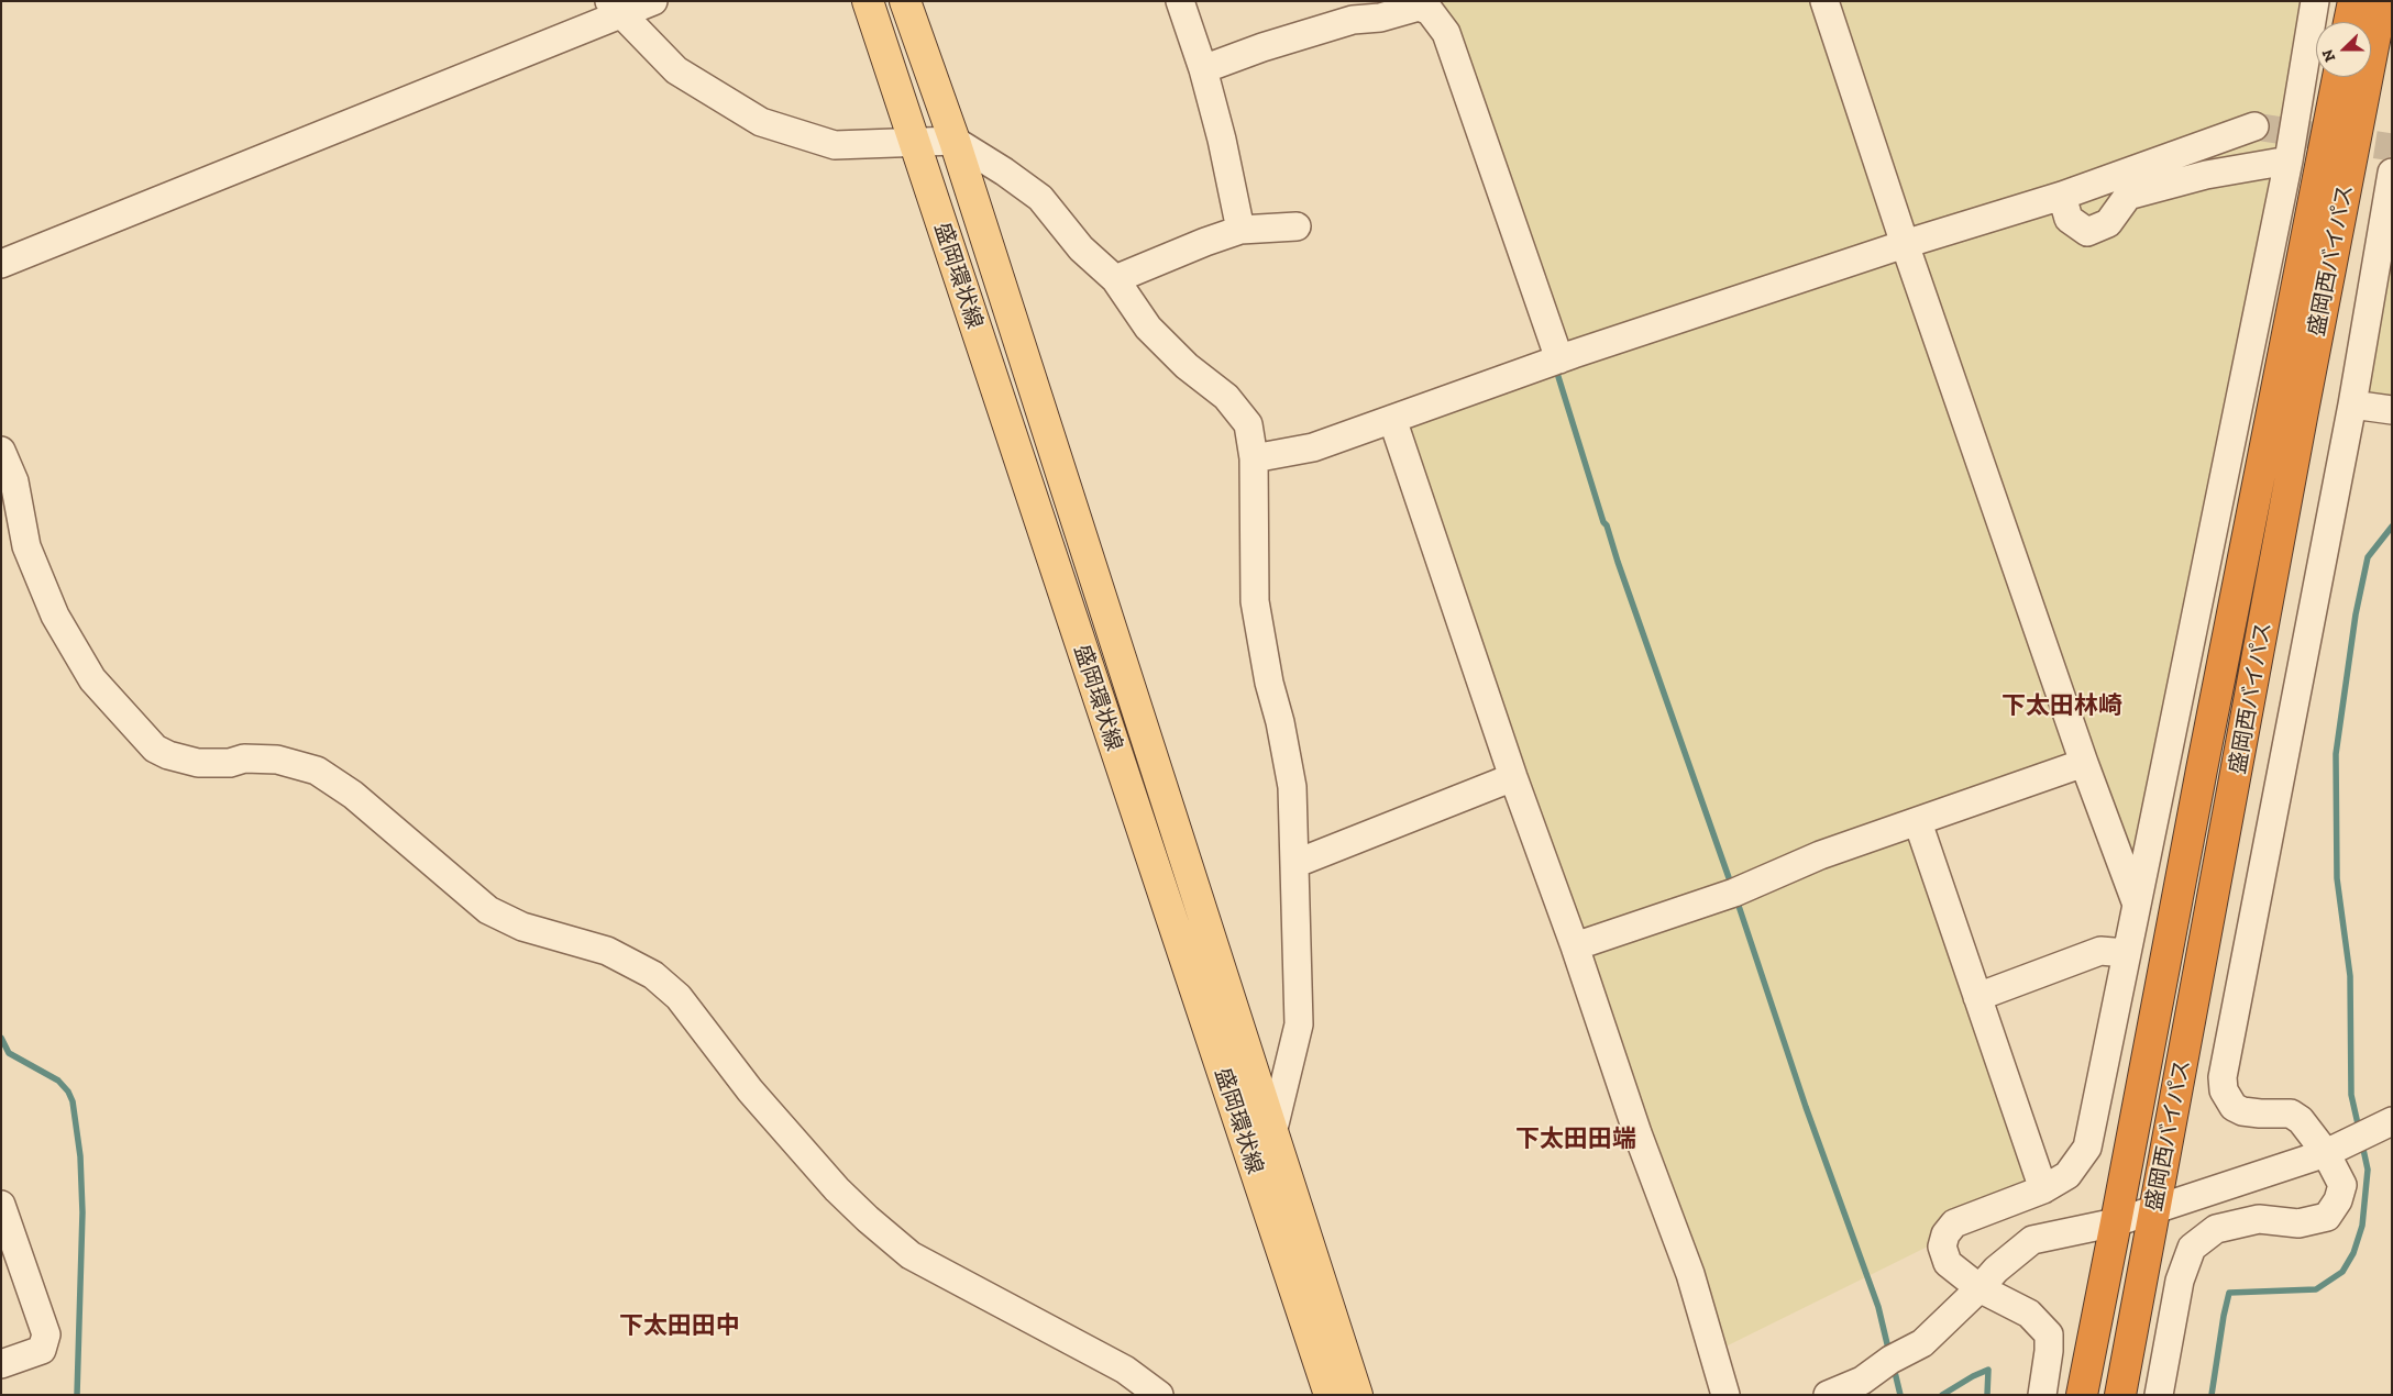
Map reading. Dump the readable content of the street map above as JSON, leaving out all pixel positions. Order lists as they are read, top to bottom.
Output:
{
  "streets": {
    "highway": ["盛岡西バイパス"],
    "main road": ["盛岡環状線"]
  },
  "districts": ["下太田林崎", "下太田田端", "下太田田中"],
  "north": "left"
}
